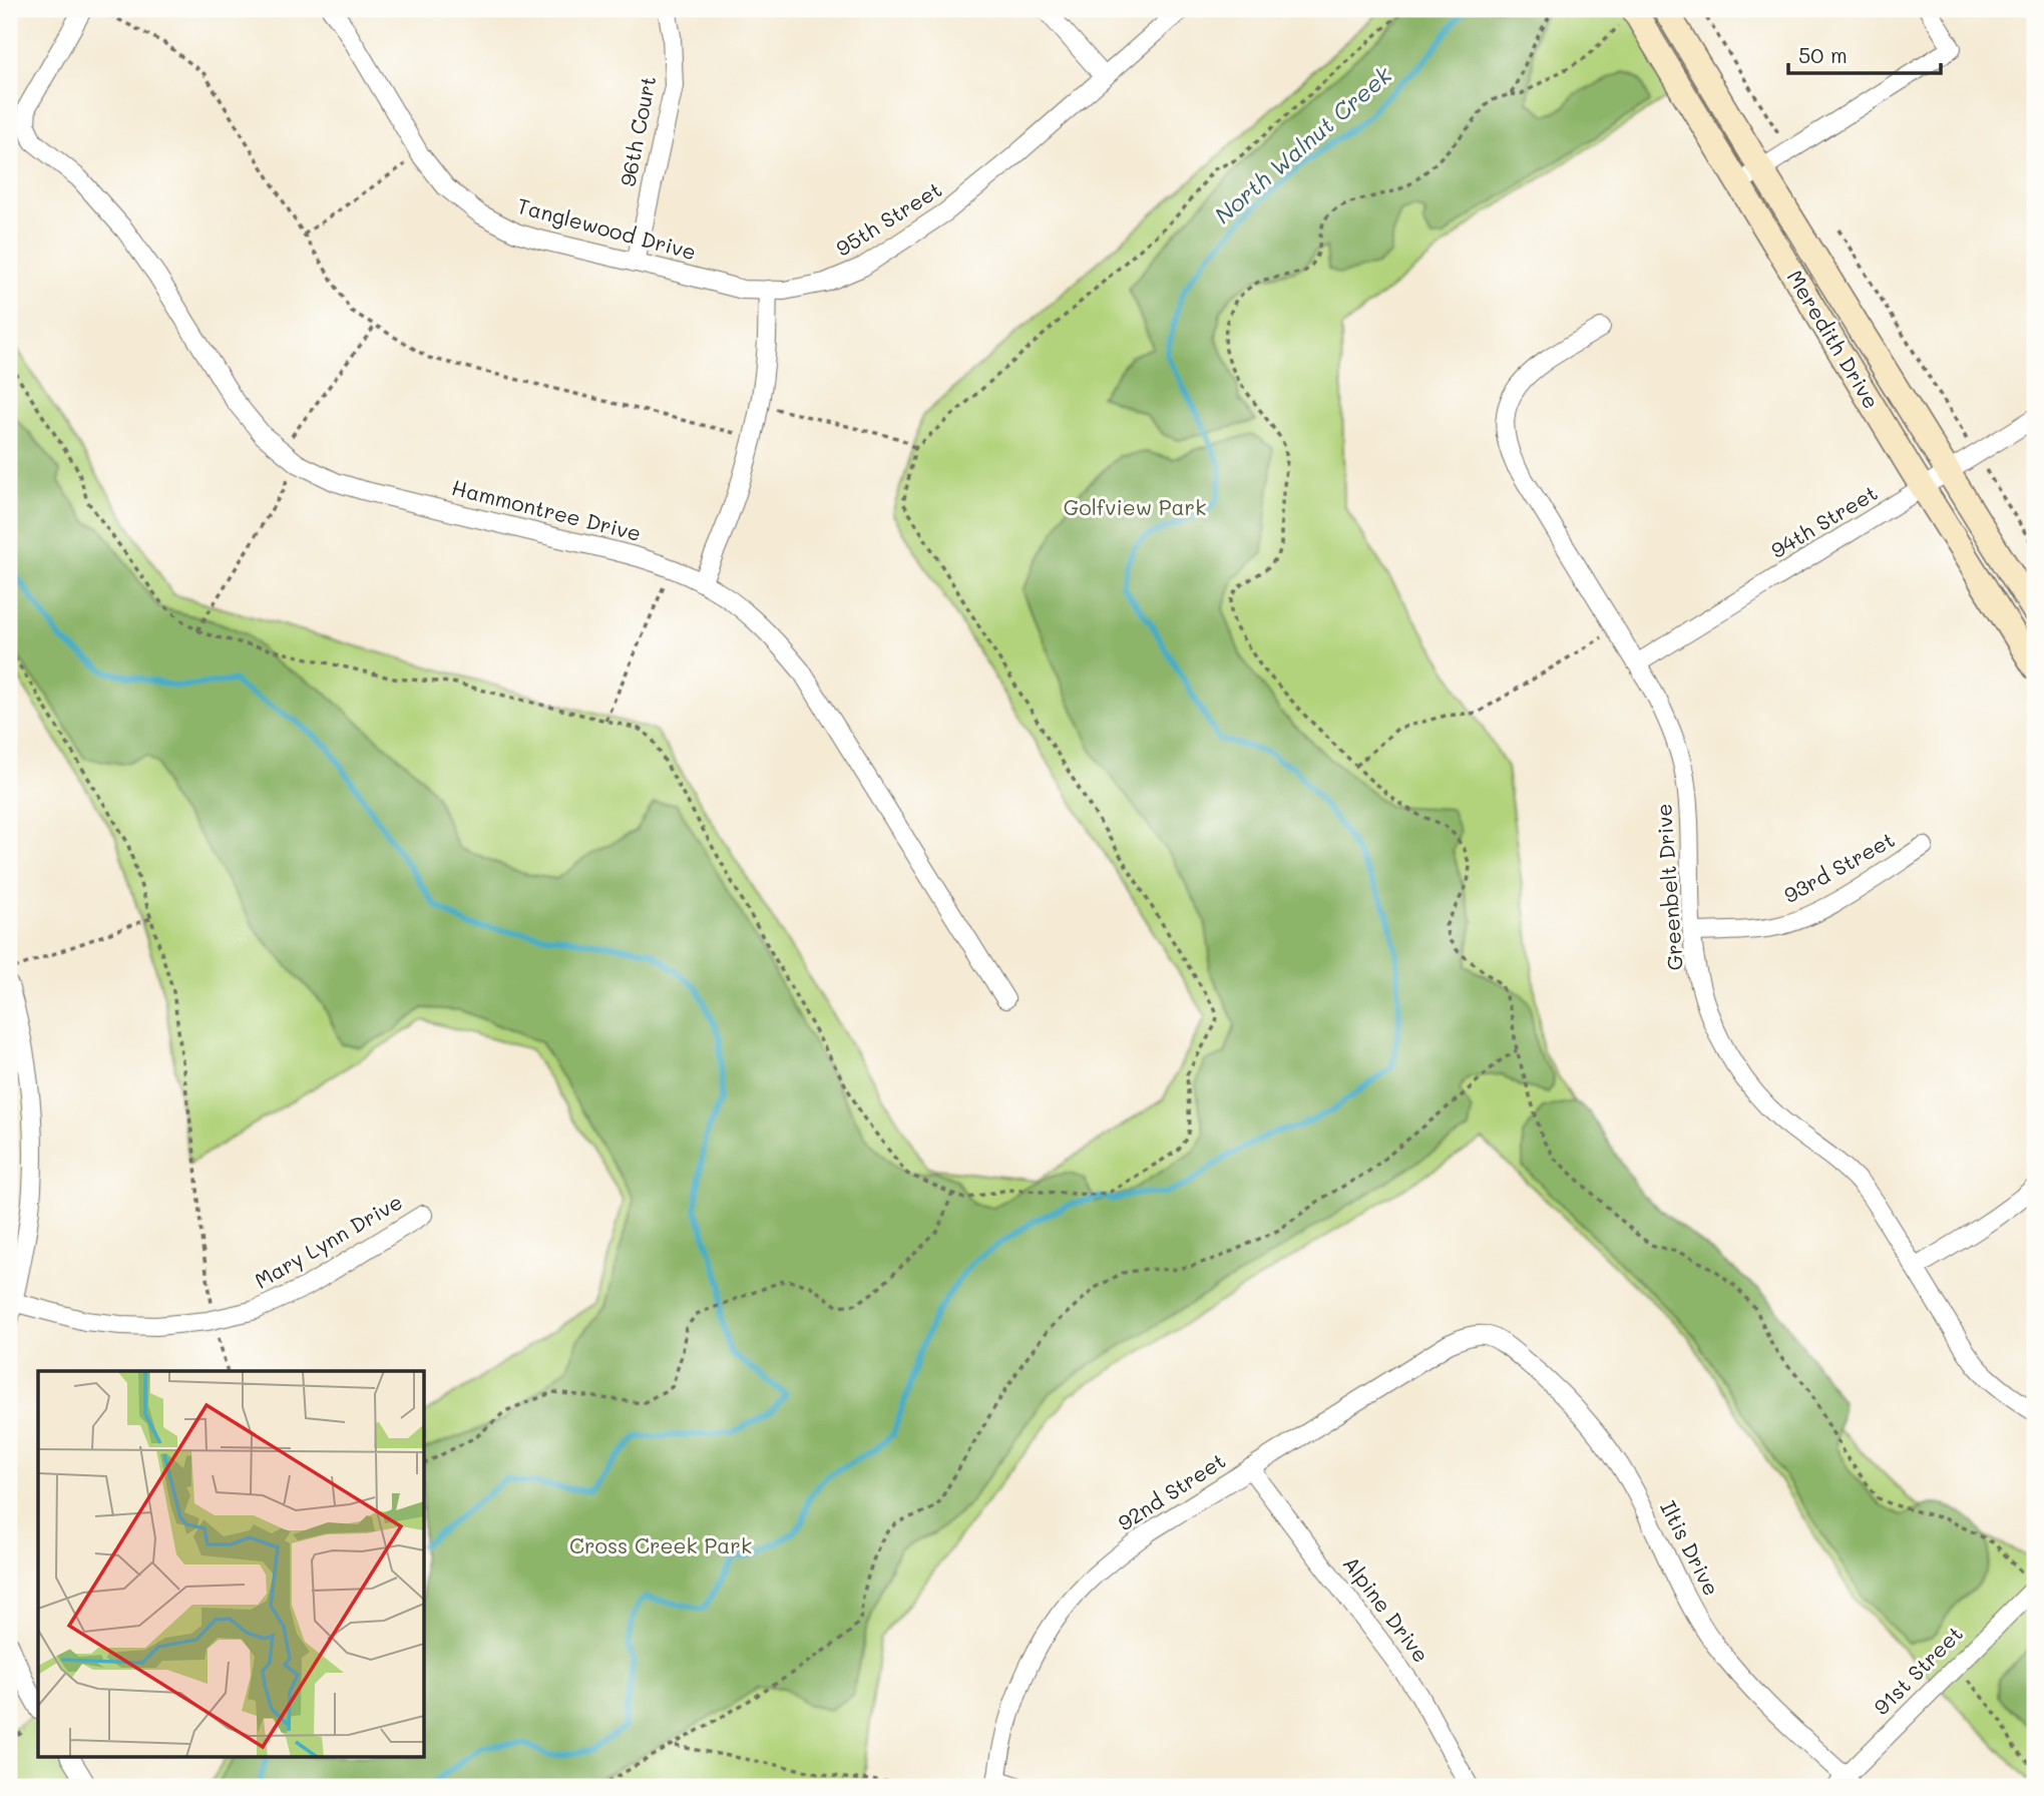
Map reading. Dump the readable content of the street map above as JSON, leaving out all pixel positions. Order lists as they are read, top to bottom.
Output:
{
  "streets": {
    "main road": ["Meredith Drive"],
    "street": [
      "96th Court",
      "95th Street",
      "Tanglewood Drive",
      "Hammontree Drive",
      "94th Street",
      "93rd Street",
      "Greenbelt Drive",
      "Mary Lynn Drive",
      "92nd Street",
      "Iltis Drive",
      "Alpine Drive",
      "91st Street"
    ]
  },
  "crossings": [
    ["96th Court", "Tanglewood Drive"],
    ["95th Street", "Tanglewood Drive"],
    ["Meredith Drive", "94th Street"],
    ["94th Street", "Greenbelt Drive"],
    ["93rd Street", "Greenbelt Drive"],
    ["92nd Street", "Iltis Drive"],
    ["92nd Street", "Alpine Drive"],
    ["Iltis Drive", "91st Street"]
  ],
  "water": ["North Walnut Creek"],
  "parks": ["Golfview Park", "Cross Creek Park"],
  "scale_bar": "50 m"
}
